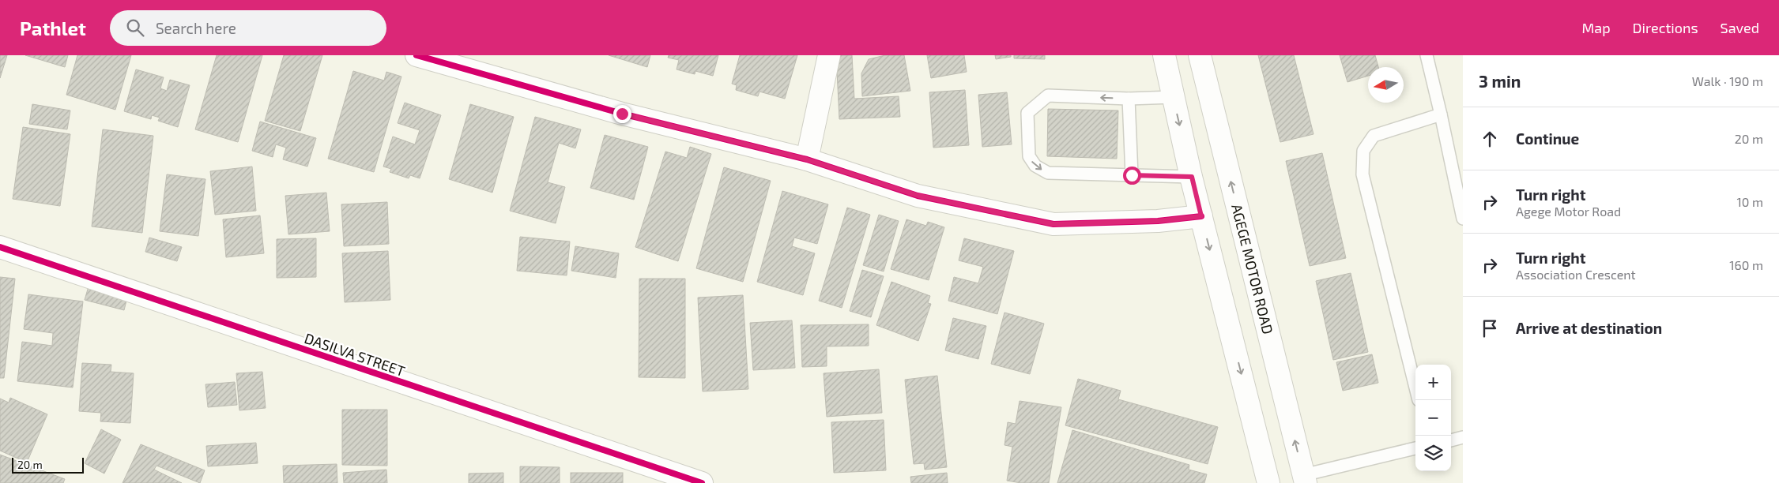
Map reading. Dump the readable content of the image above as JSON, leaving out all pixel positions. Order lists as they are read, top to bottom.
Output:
{
  "streets": {
    "street": ["AGEGE MOTOR ROAD", "DASILVA STREET"]
  },
  "scale_bar": "20 m",
  "north": "left",
  "page": {
    "header": "Pathlet",
    "search": "Search here",
    "nav": ["Map", "Directions", "Saved"],
    "heading": ["3 min", "Walk · 190 m"],
    "list": [
      ["Continue", "20 m"],
      ["Turn right", "Agege Motor Road", "10 m"],
      ["Turn right", "Association Crescent", "160 m"],
      "Arrive at destination"
    ],
    "map_buttons": ["+", "−"],
    "scale": "20 m"
  }
}
